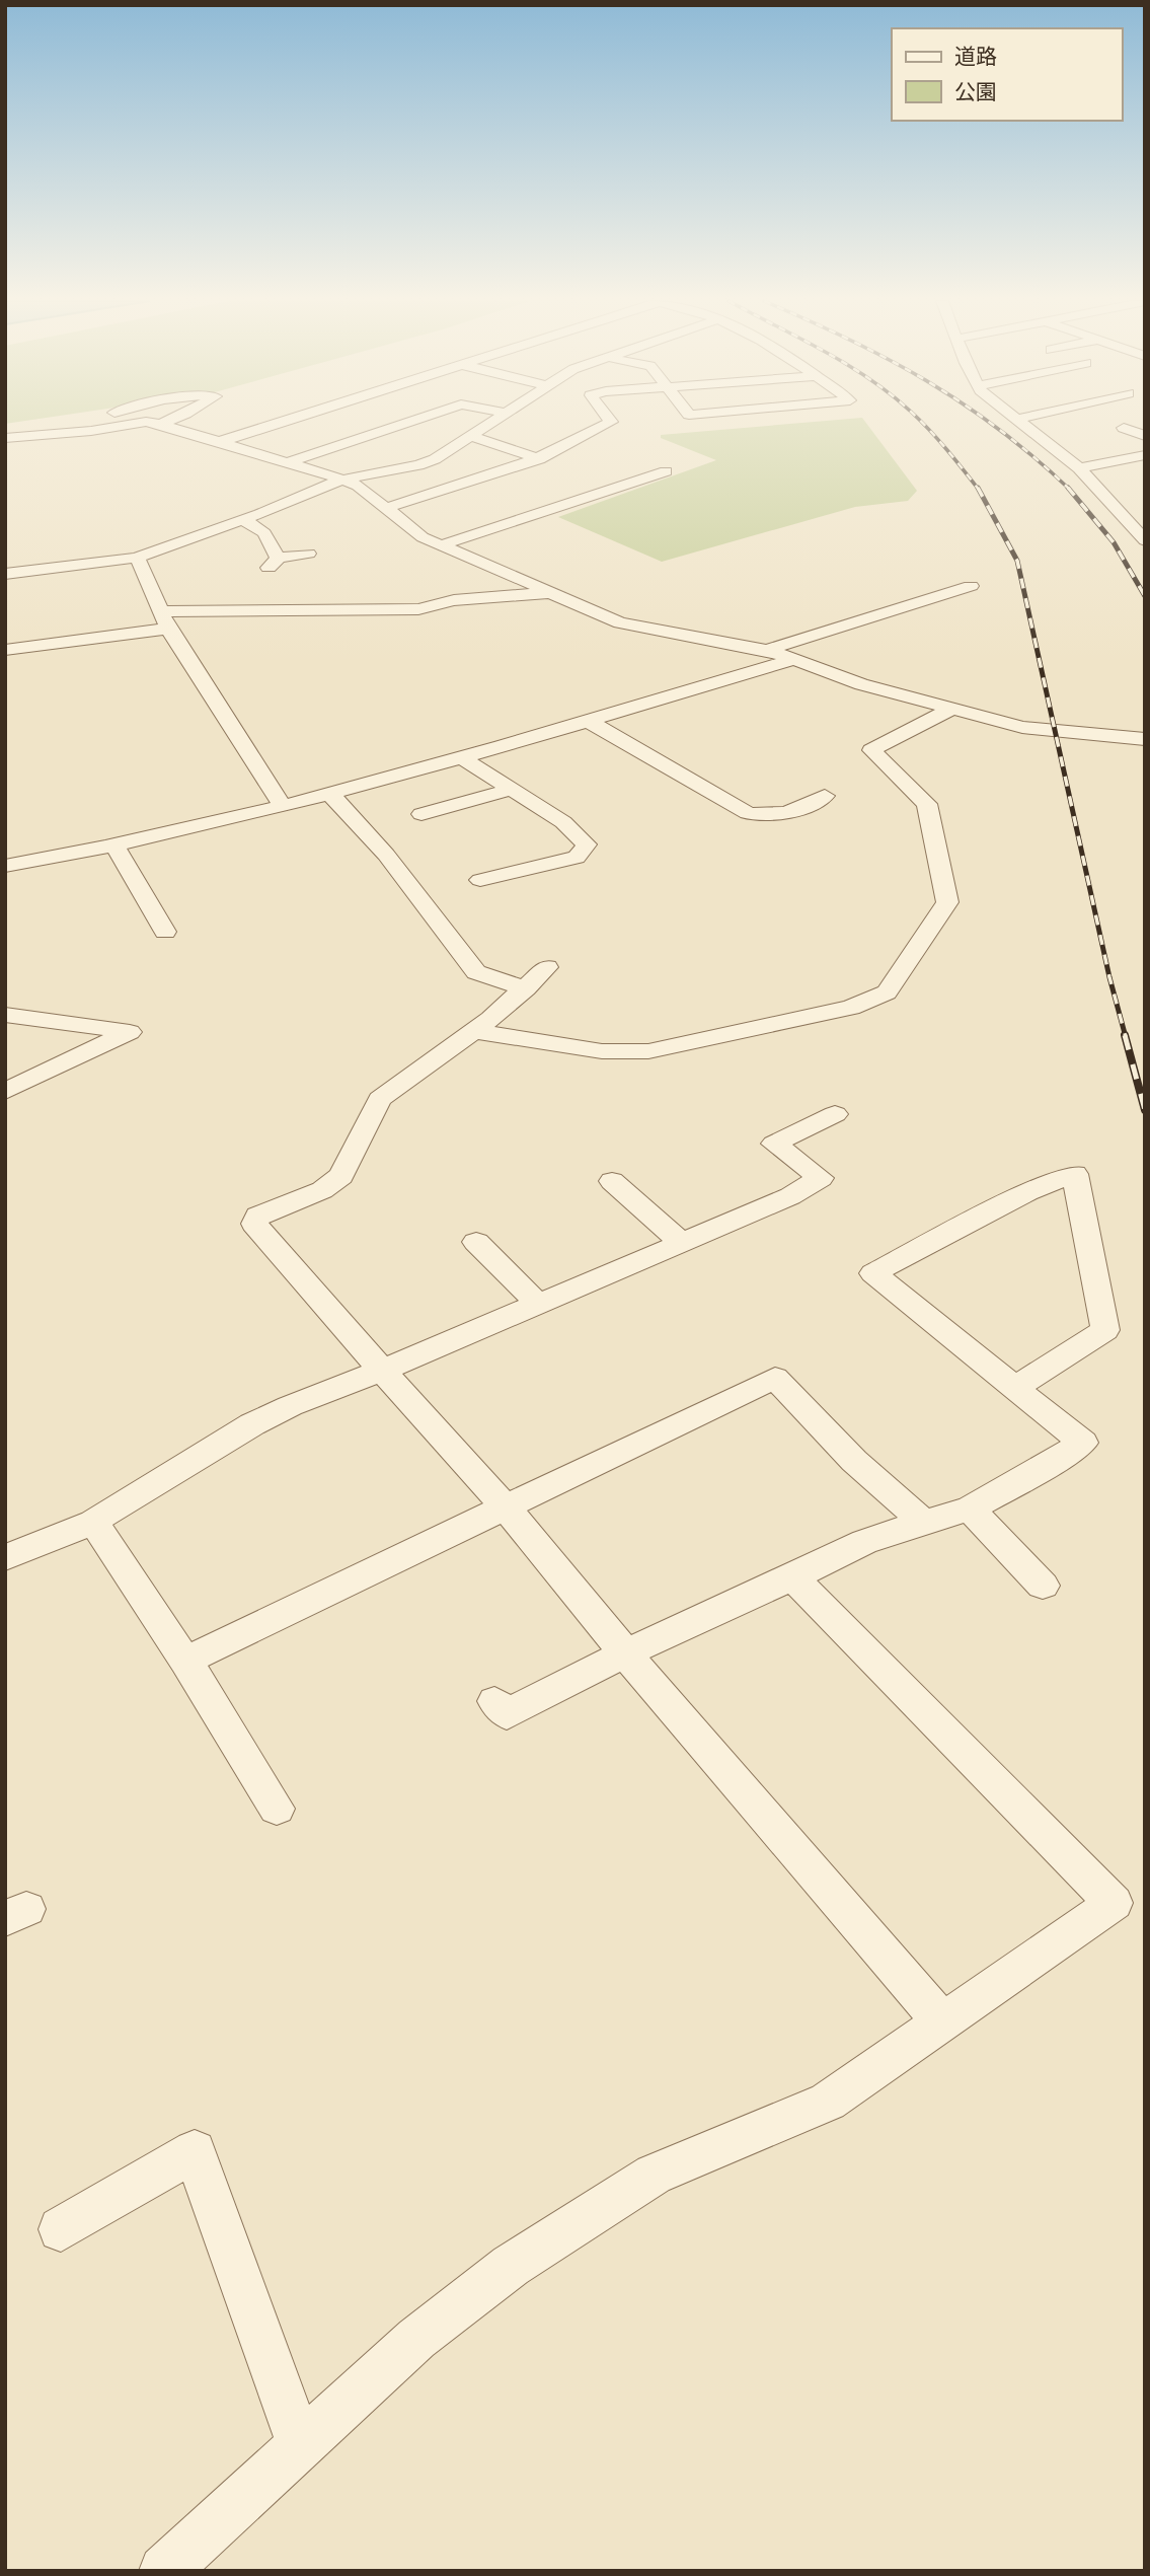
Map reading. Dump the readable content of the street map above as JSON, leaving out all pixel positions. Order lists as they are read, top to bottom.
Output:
{
  "legend": ["道路", "公園"]
}
